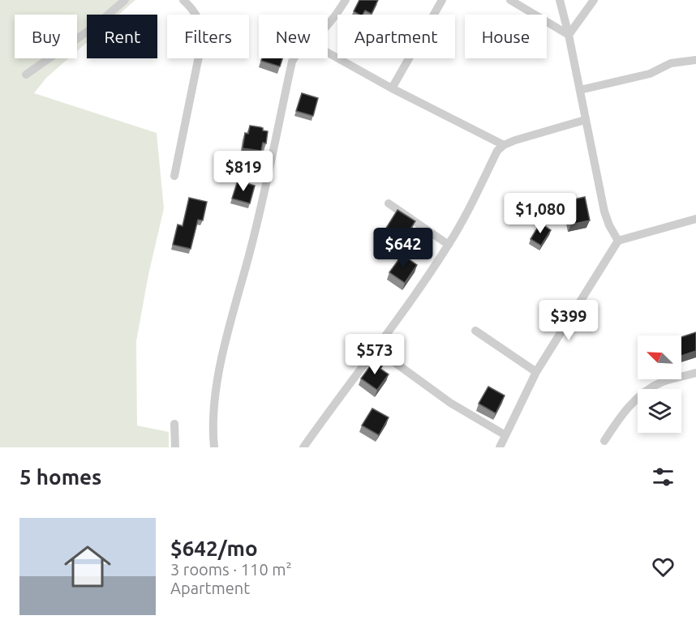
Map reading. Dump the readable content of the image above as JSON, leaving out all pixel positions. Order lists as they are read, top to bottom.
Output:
{
  "north": "top left",
  "page": {
    "chip": [
      "Buy",
      "Rent",
      "Filters",
      "New",
      "Apartment",
      "House"
    ],
    "price": [
      "$819",
      "$1,080",
      "$642",
      "$399",
      "$573"
    ],
    "heading": "5 homes",
    "list": [
      {
        "name": "$642/mo",
        "note": "3 rooms · 110 m² · Apartment"
      }
    ]
  }
}
